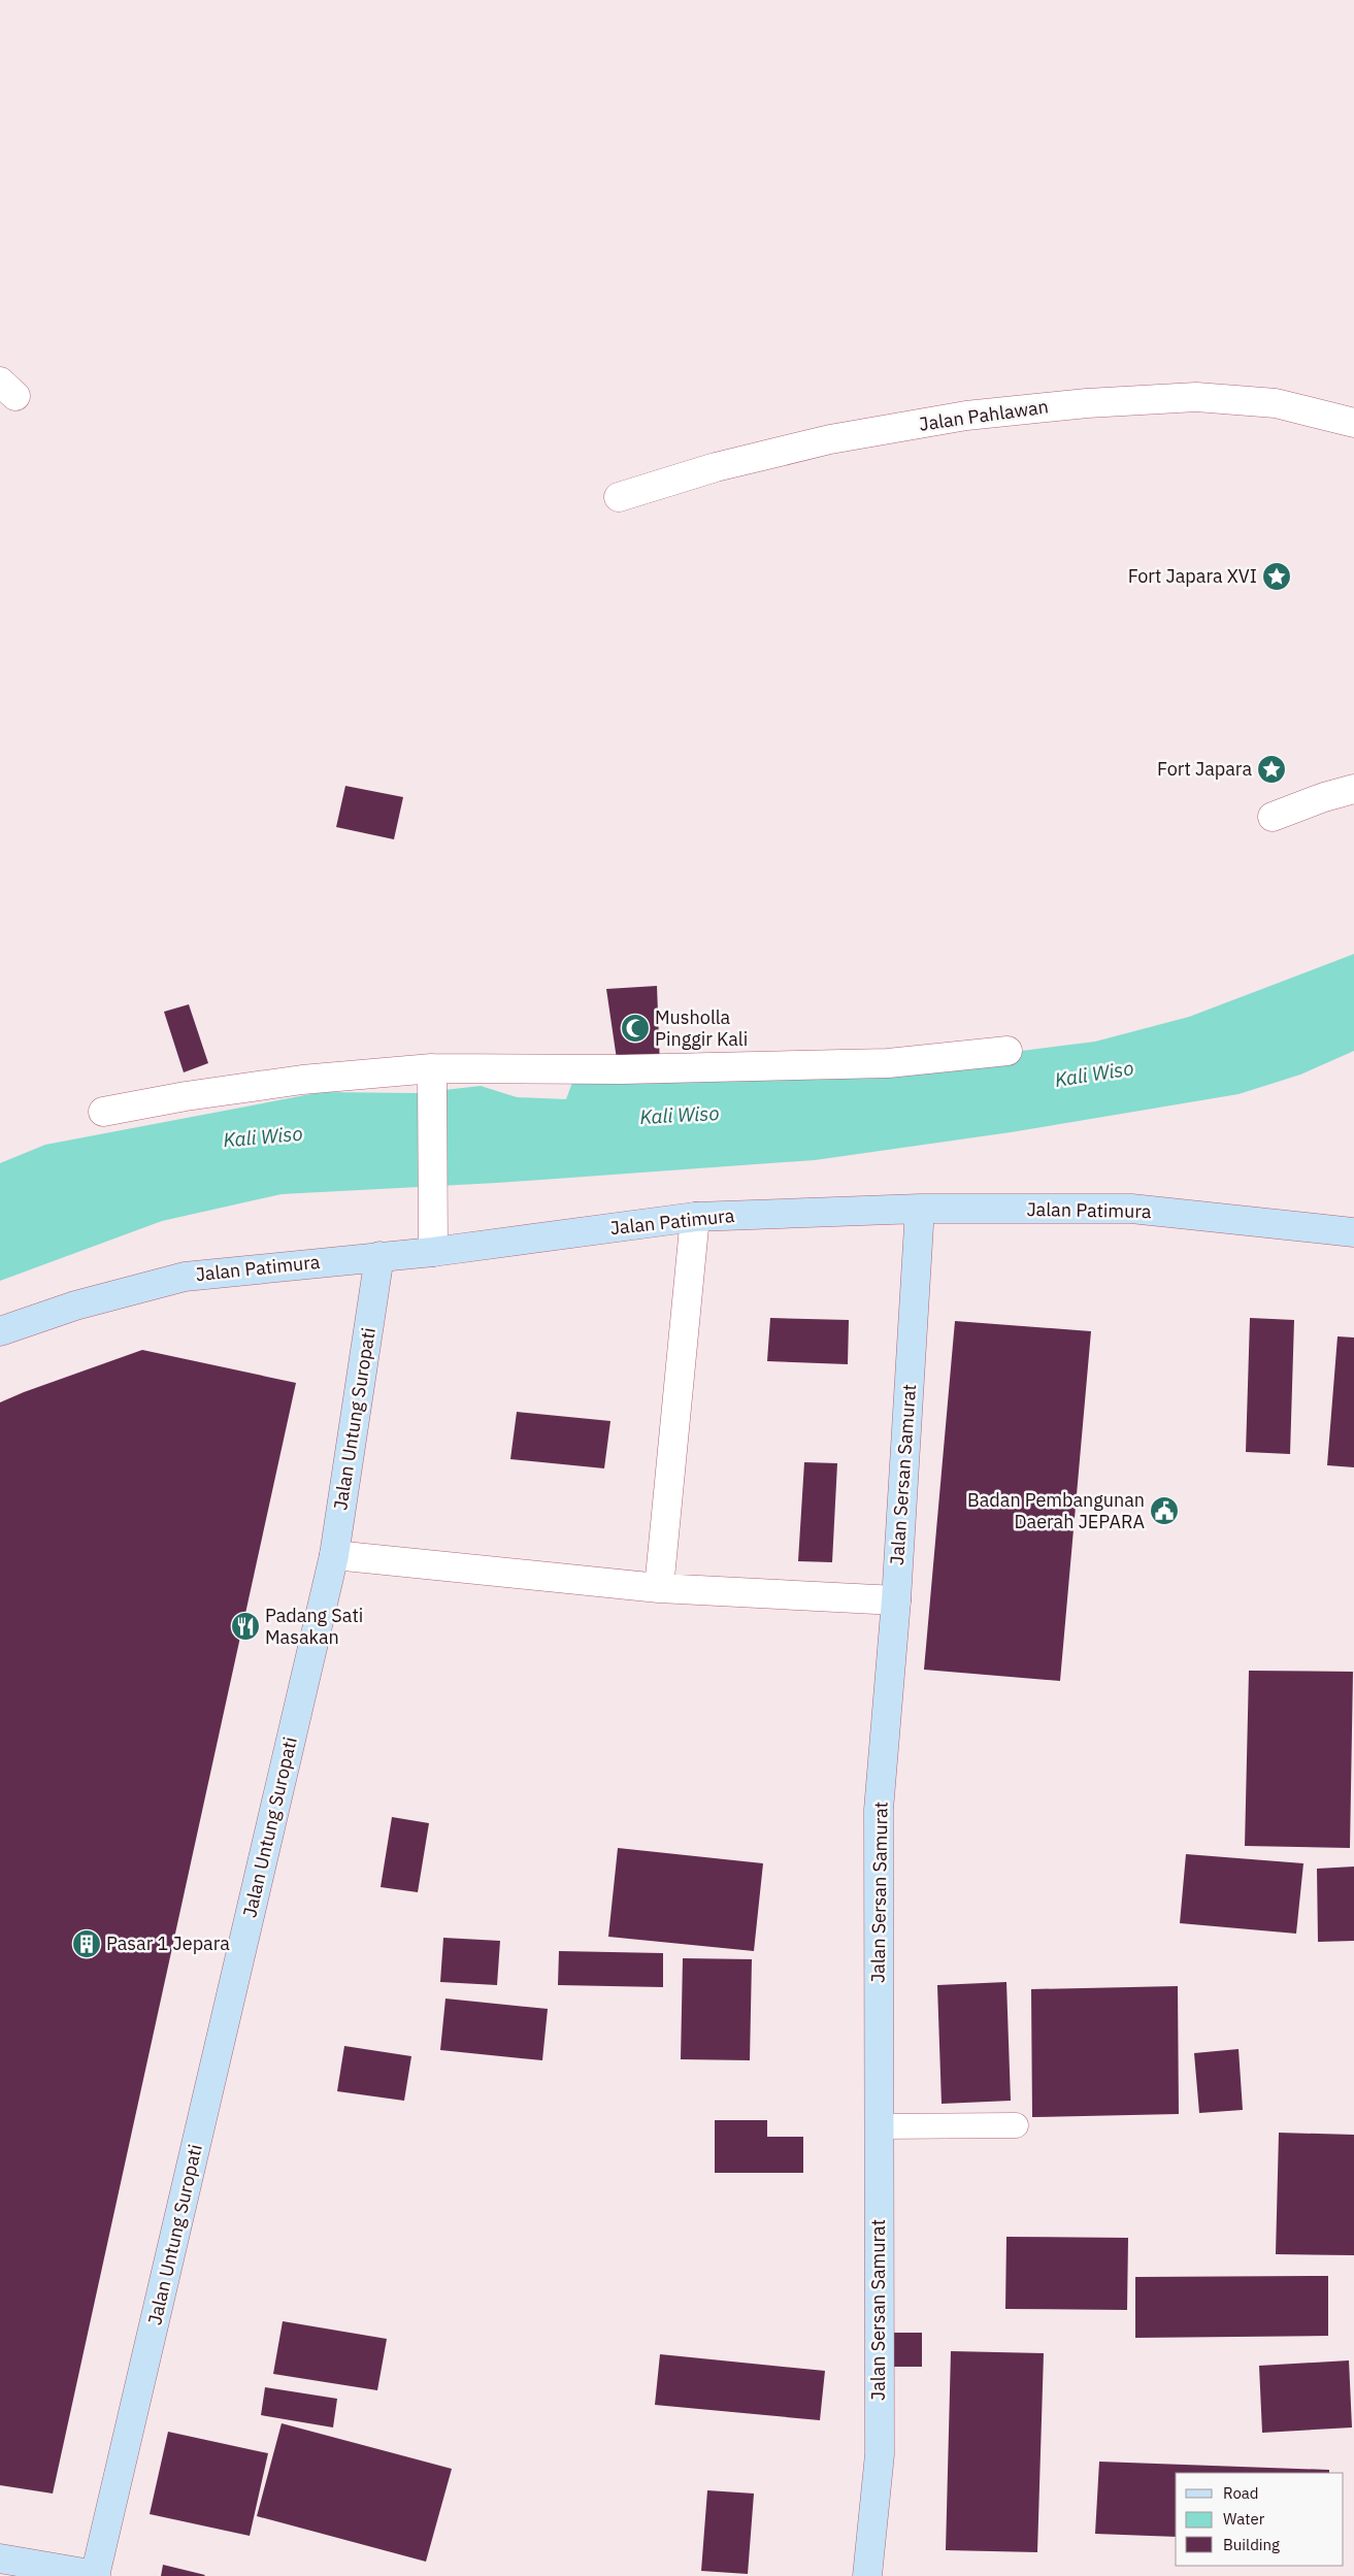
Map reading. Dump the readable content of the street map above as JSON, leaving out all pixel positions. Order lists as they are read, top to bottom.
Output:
{
  "streets": {
    "street": [
      "Jalan Pahlawan",
      "Jalan Patimura",
      "Jalan Untung Suropati",
      "Jalan Sersan Samurat"
    ]
  },
  "crossings": [
    ["Jalan Patimura", "Jalan Untung Suropati"],
    ["Jalan Patimura", "Jalan Sersan Samurat"]
  ],
  "water": ["Kali Wiso"],
  "places": {
    "place": ["Fort Japara XVI", "Fort Japara"],
    "mosque": ["Musholla Pinggir Kali"],
    "public building": ["Badan Pembangunan Daerah JEPARA"],
    "restaurant": ["Padang Sati Masakan"],
    "building": ["Pasar 1 Jepara"]
  },
  "legend": ["Road", "Water", "Building"]
}
